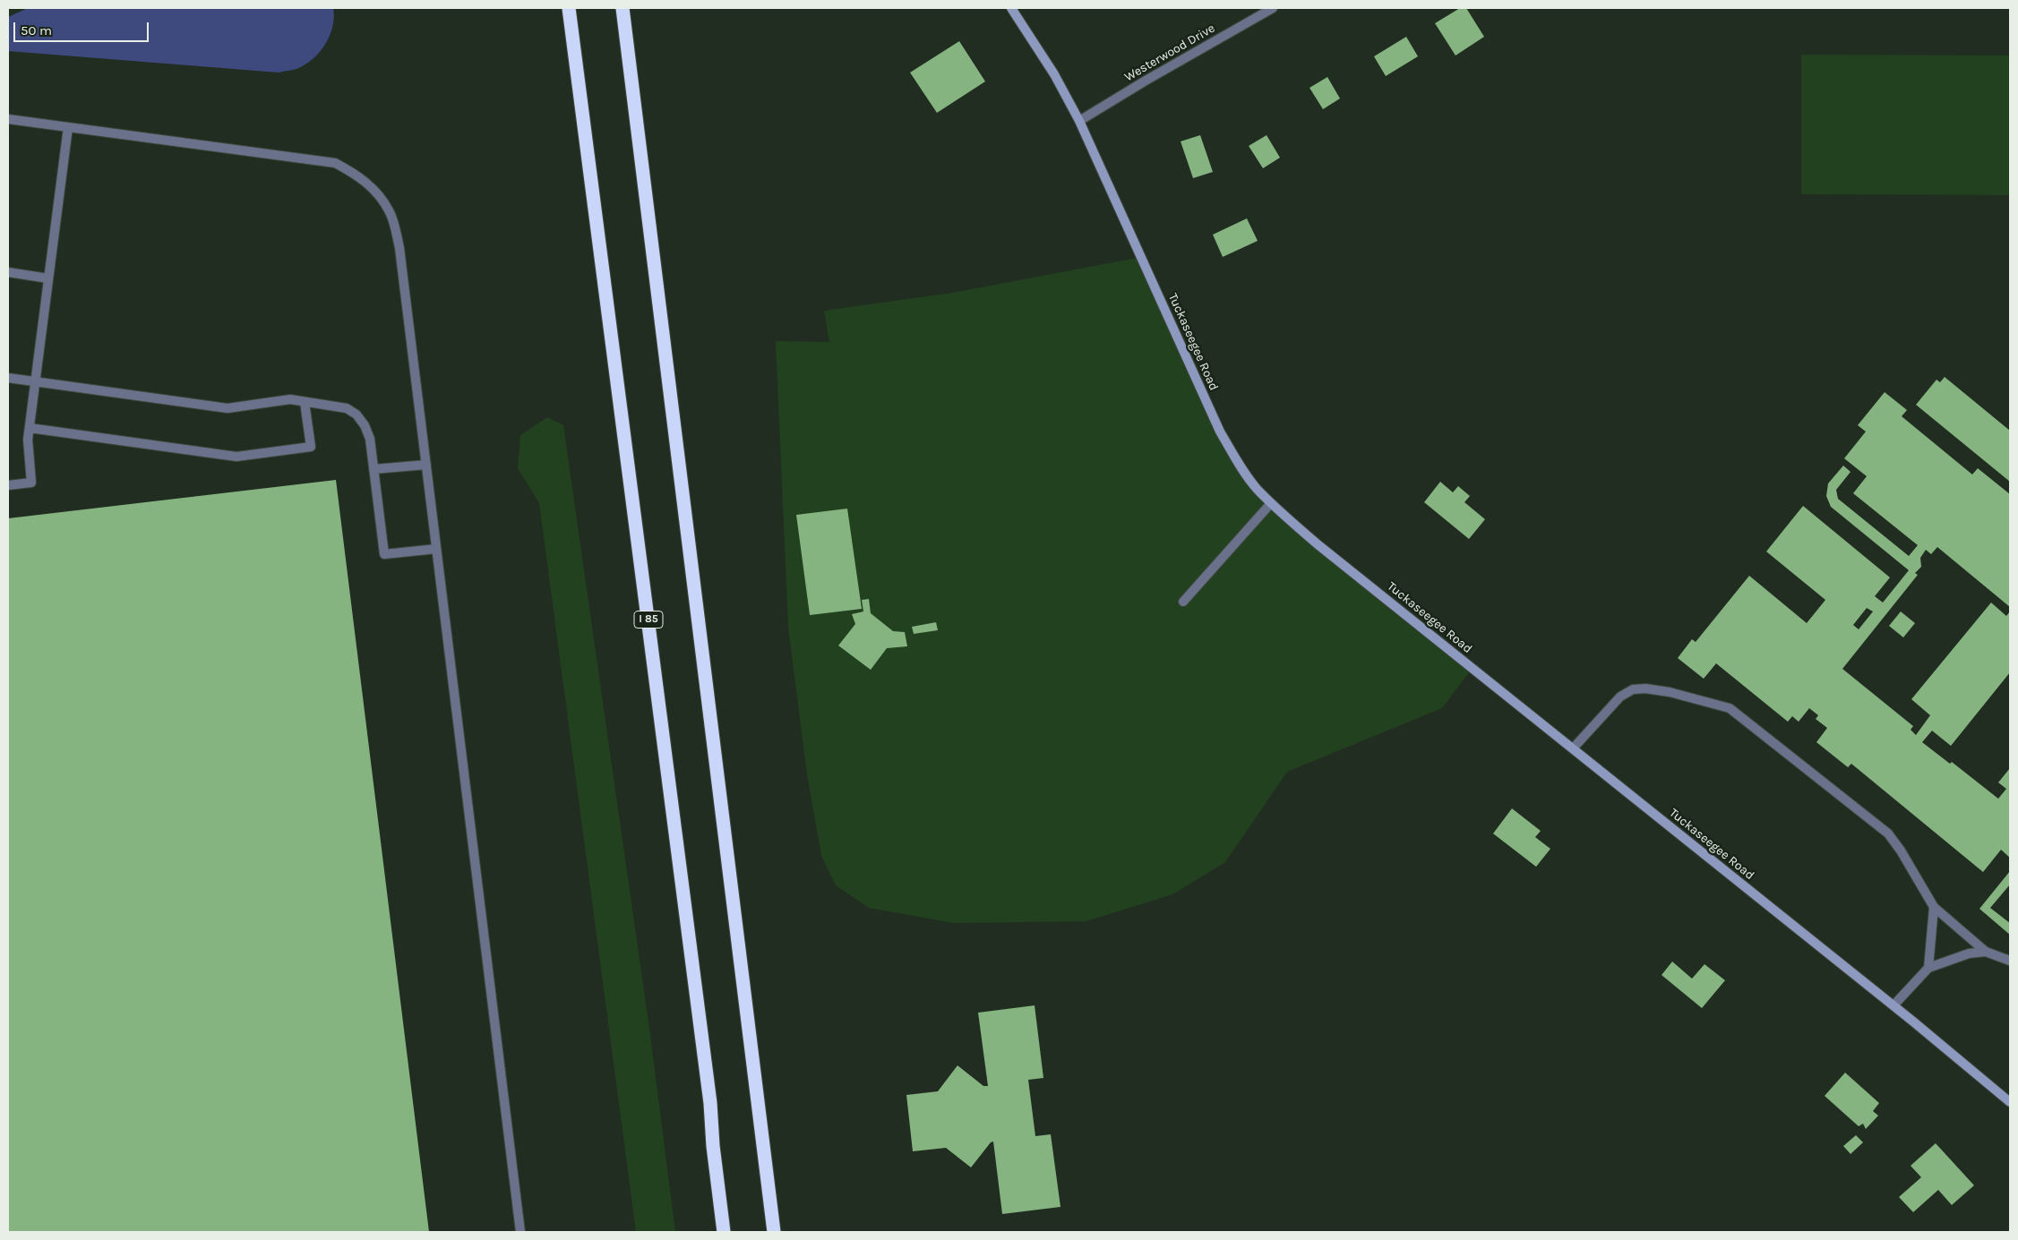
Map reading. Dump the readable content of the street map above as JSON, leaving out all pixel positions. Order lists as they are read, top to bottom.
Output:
{
  "streets": {
    "highway": ["I 85"],
    "street": ["Westerwood Drive", "Tuckaseegee Road"]
  },
  "crossings": [
    ["Westerwood Drive", "Tuckaseegee Road"]
  ],
  "scale_bar": "50 m"
}
